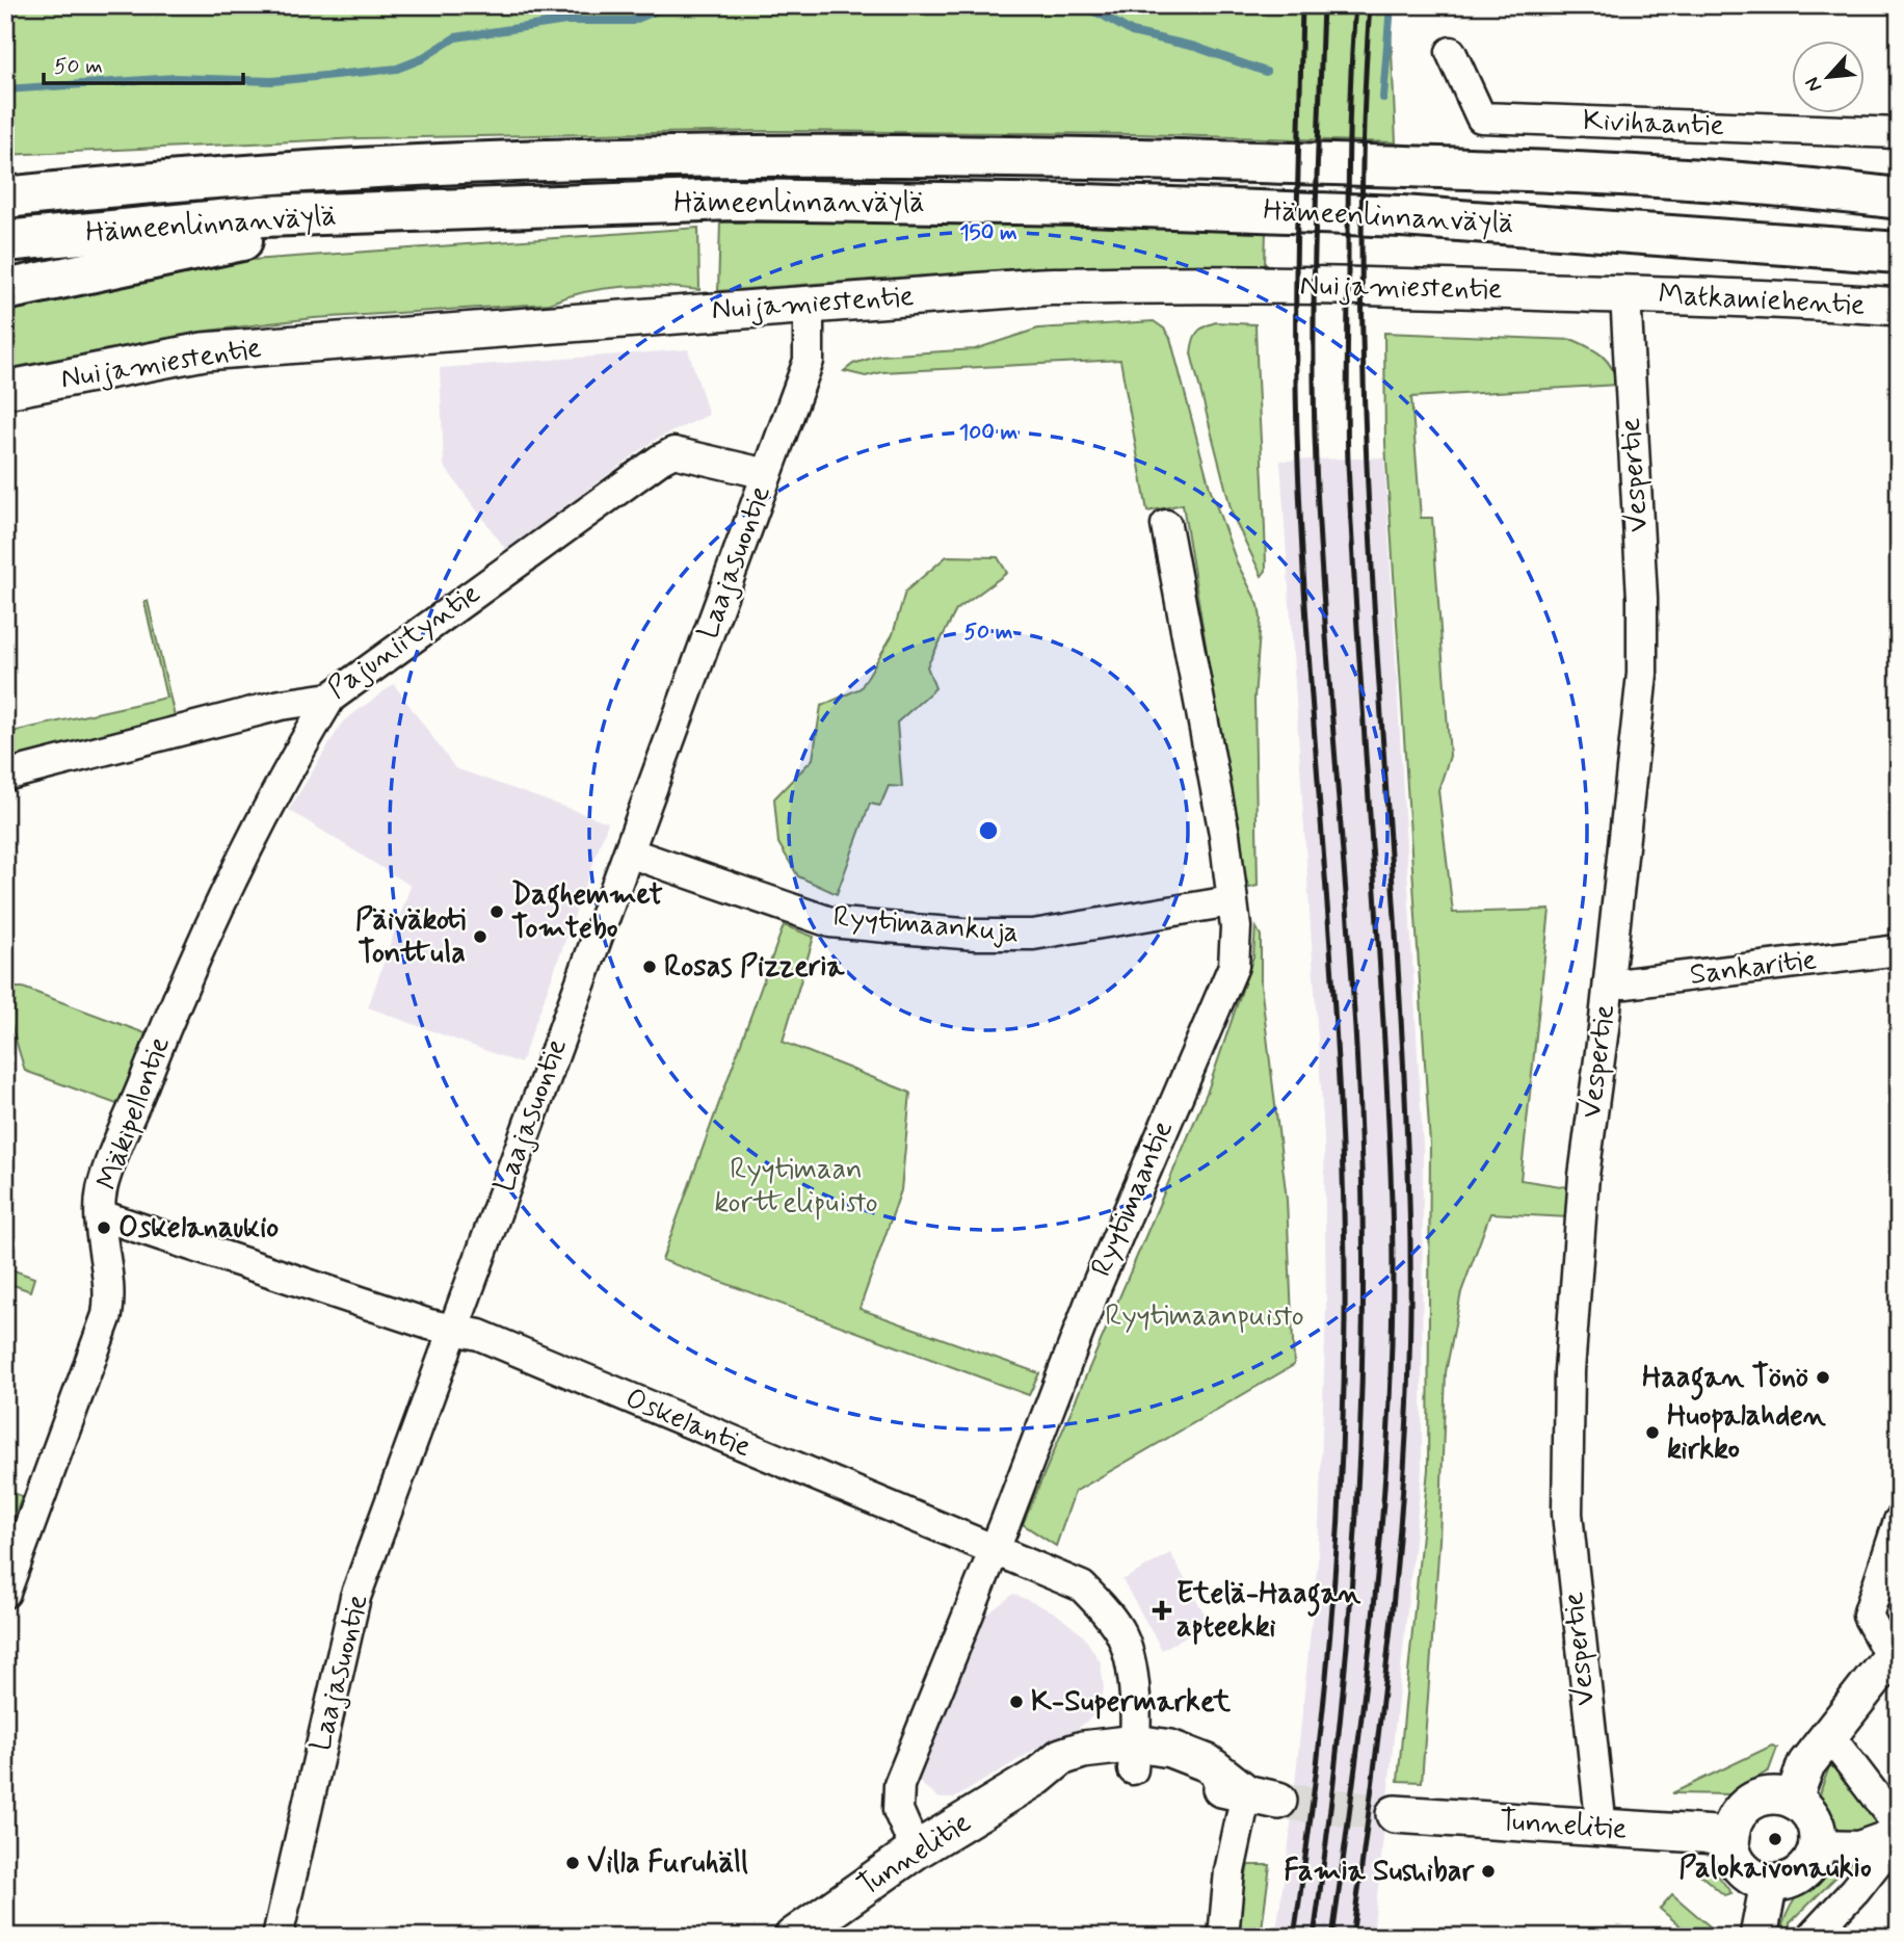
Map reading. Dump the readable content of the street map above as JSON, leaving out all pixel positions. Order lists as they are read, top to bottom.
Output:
{
  "streets": {
    "highway": ["Hämeenlinnanväylä"],
    "street": [
      "Kivihaantie",
      "Nuijamiestentie",
      "Matkamiehentie",
      "Vespertie",
      "Laajasuontie",
      "Pajuniityntie",
      "Ryytimaankuja",
      "Sankaritie",
      "Mäkipellontie",
      "Ryytimaantie",
      "Oskelantie",
      "Tunnelitie"
    ]
  },
  "crossings": [
    ["Nuijamiestentie", "Matkamiehentie"],
    ["Nuijamiestentie", "Vespertie"],
    ["Nuijamiestentie", "Laajasuontie"],
    ["Matkamiehentie", "Vespertie"],
    ["Vespertie", "Sankaritie"],
    ["Vespertie", "Tunnelitie"],
    ["Laajasuontie", "Pajuniityntie"],
    ["Laajasuontie", "Ryytimaankuja"],
    ["Laajasuontie", "Oskelantie"],
    ["Pajuniityntie", "Mäkipellontie"],
    ["Ryytimaankuja", "Ryytimaantie"],
    ["Mäkipellontie", "Oskelantie"],
    ["Ryytimaantie", "Oskelantie"],
    ["Ryytimaantie", "Tunnelitie"],
    ["Oskelantie", "Tunnelitie"]
  ],
  "parks": ["Ryytimaan korttelipuisto", "Ryytimaanpuisto"],
  "places": {
    "other": [
      "Daghemmet Tomtebo",
      "Päiväkoti Tonttula",
      "Rosas Pizzeria",
      "Oskelanaukio",
      "Haagan Tönö",
      "Huopalahden kirkko",
      "K-Supermarket",
      "Palokaivonaukio",
      "Villa Furuhäll",
      "Famia Sushibar"
    ],
    "health": ["Etelä-Haagan apteekki"]
  },
  "scale_bar": "50 m",
  "north": "bottom left",
  "rings": ["150 m", "100 m", "50 m"]
}
